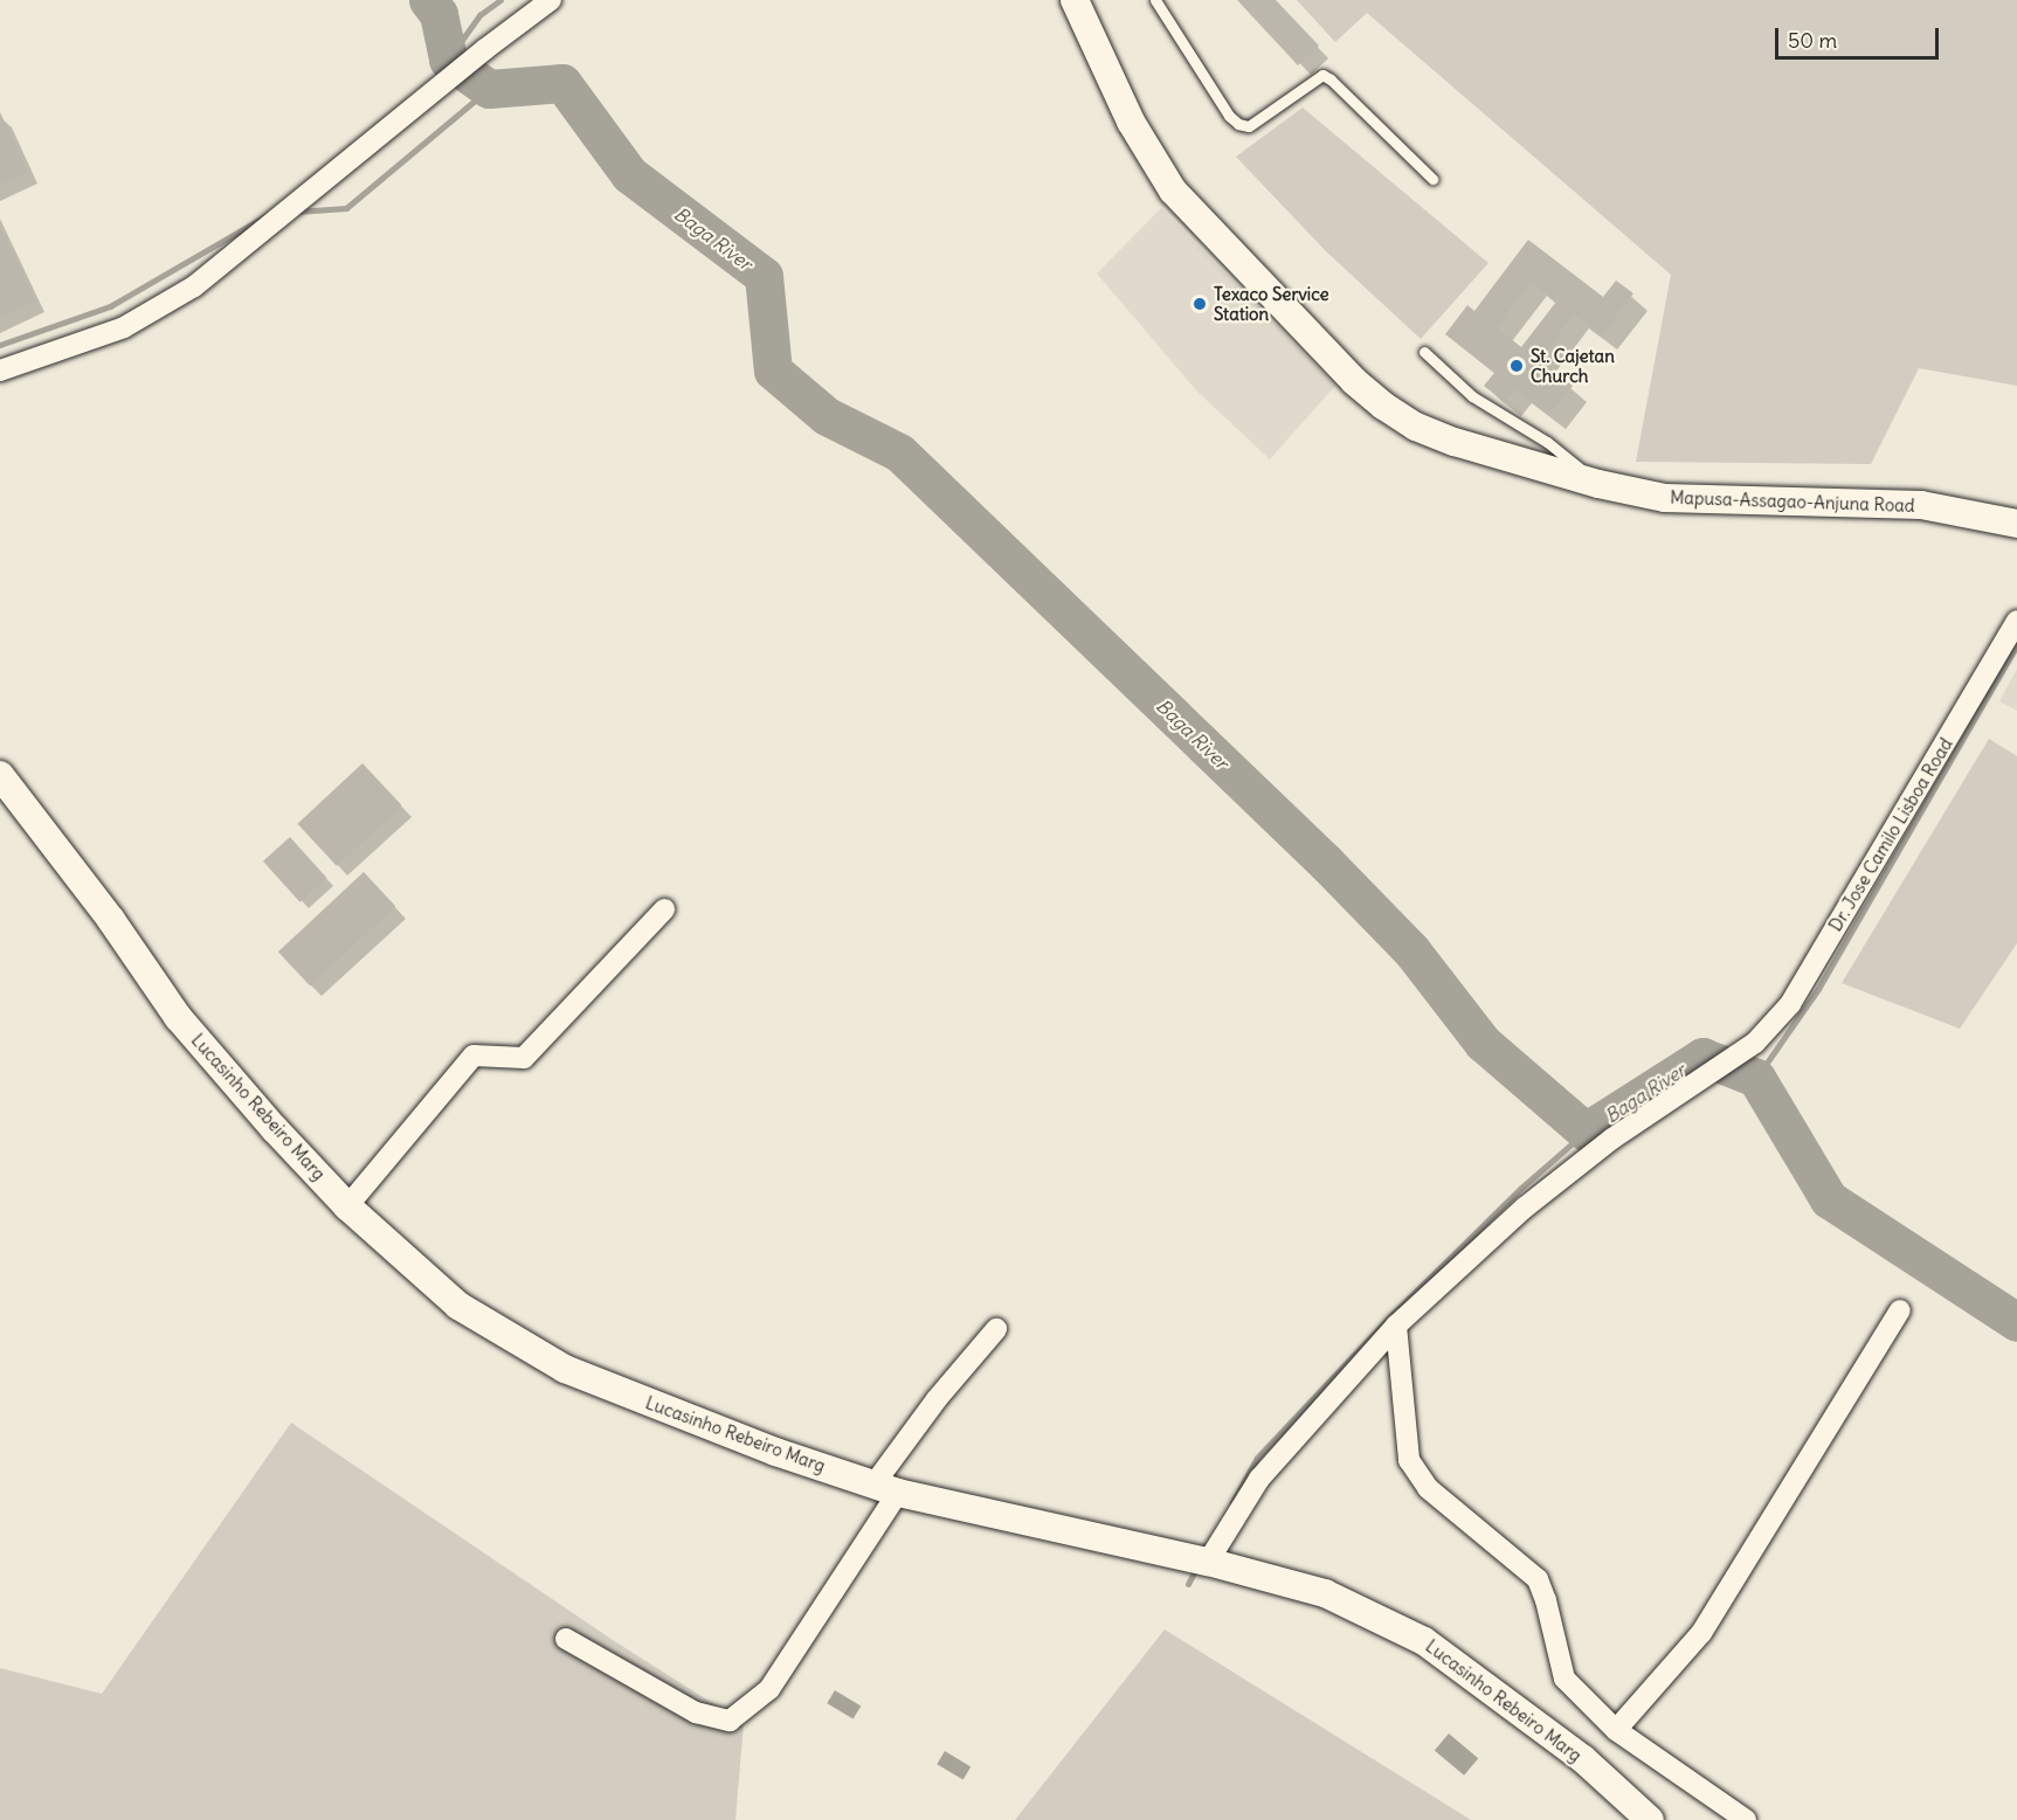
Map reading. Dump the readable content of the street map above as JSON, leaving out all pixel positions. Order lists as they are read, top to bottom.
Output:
{
  "streets": {
    "street": ["Mapusa-Assagao-Anjuna Road", "Dr. Jose Camilo Lisboa Road", "Lucasinho Rebeiro Marg"]
  },
  "crossings": [
    ["Dr. Jose Camilo Lisboa Road", "Lucasinho Rebeiro Marg"]
  ],
  "water": ["Baga River"],
  "places": ["Texaco Service Station", "St. Cajetan Church"],
  "scale_bar": "50 m"
}
